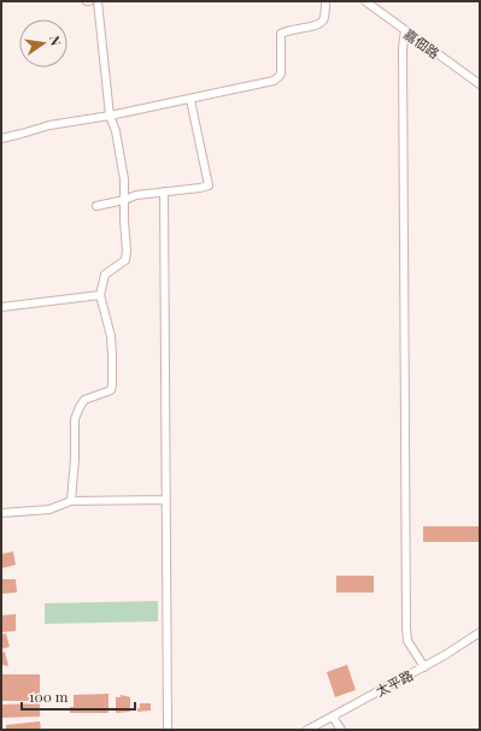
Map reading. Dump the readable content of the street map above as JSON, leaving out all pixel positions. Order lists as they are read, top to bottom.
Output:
{
  "streets": {
    "street": ["嘉佃路", "太平路"]
  },
  "scale_bar": "100 m",
  "north": "right"
}
